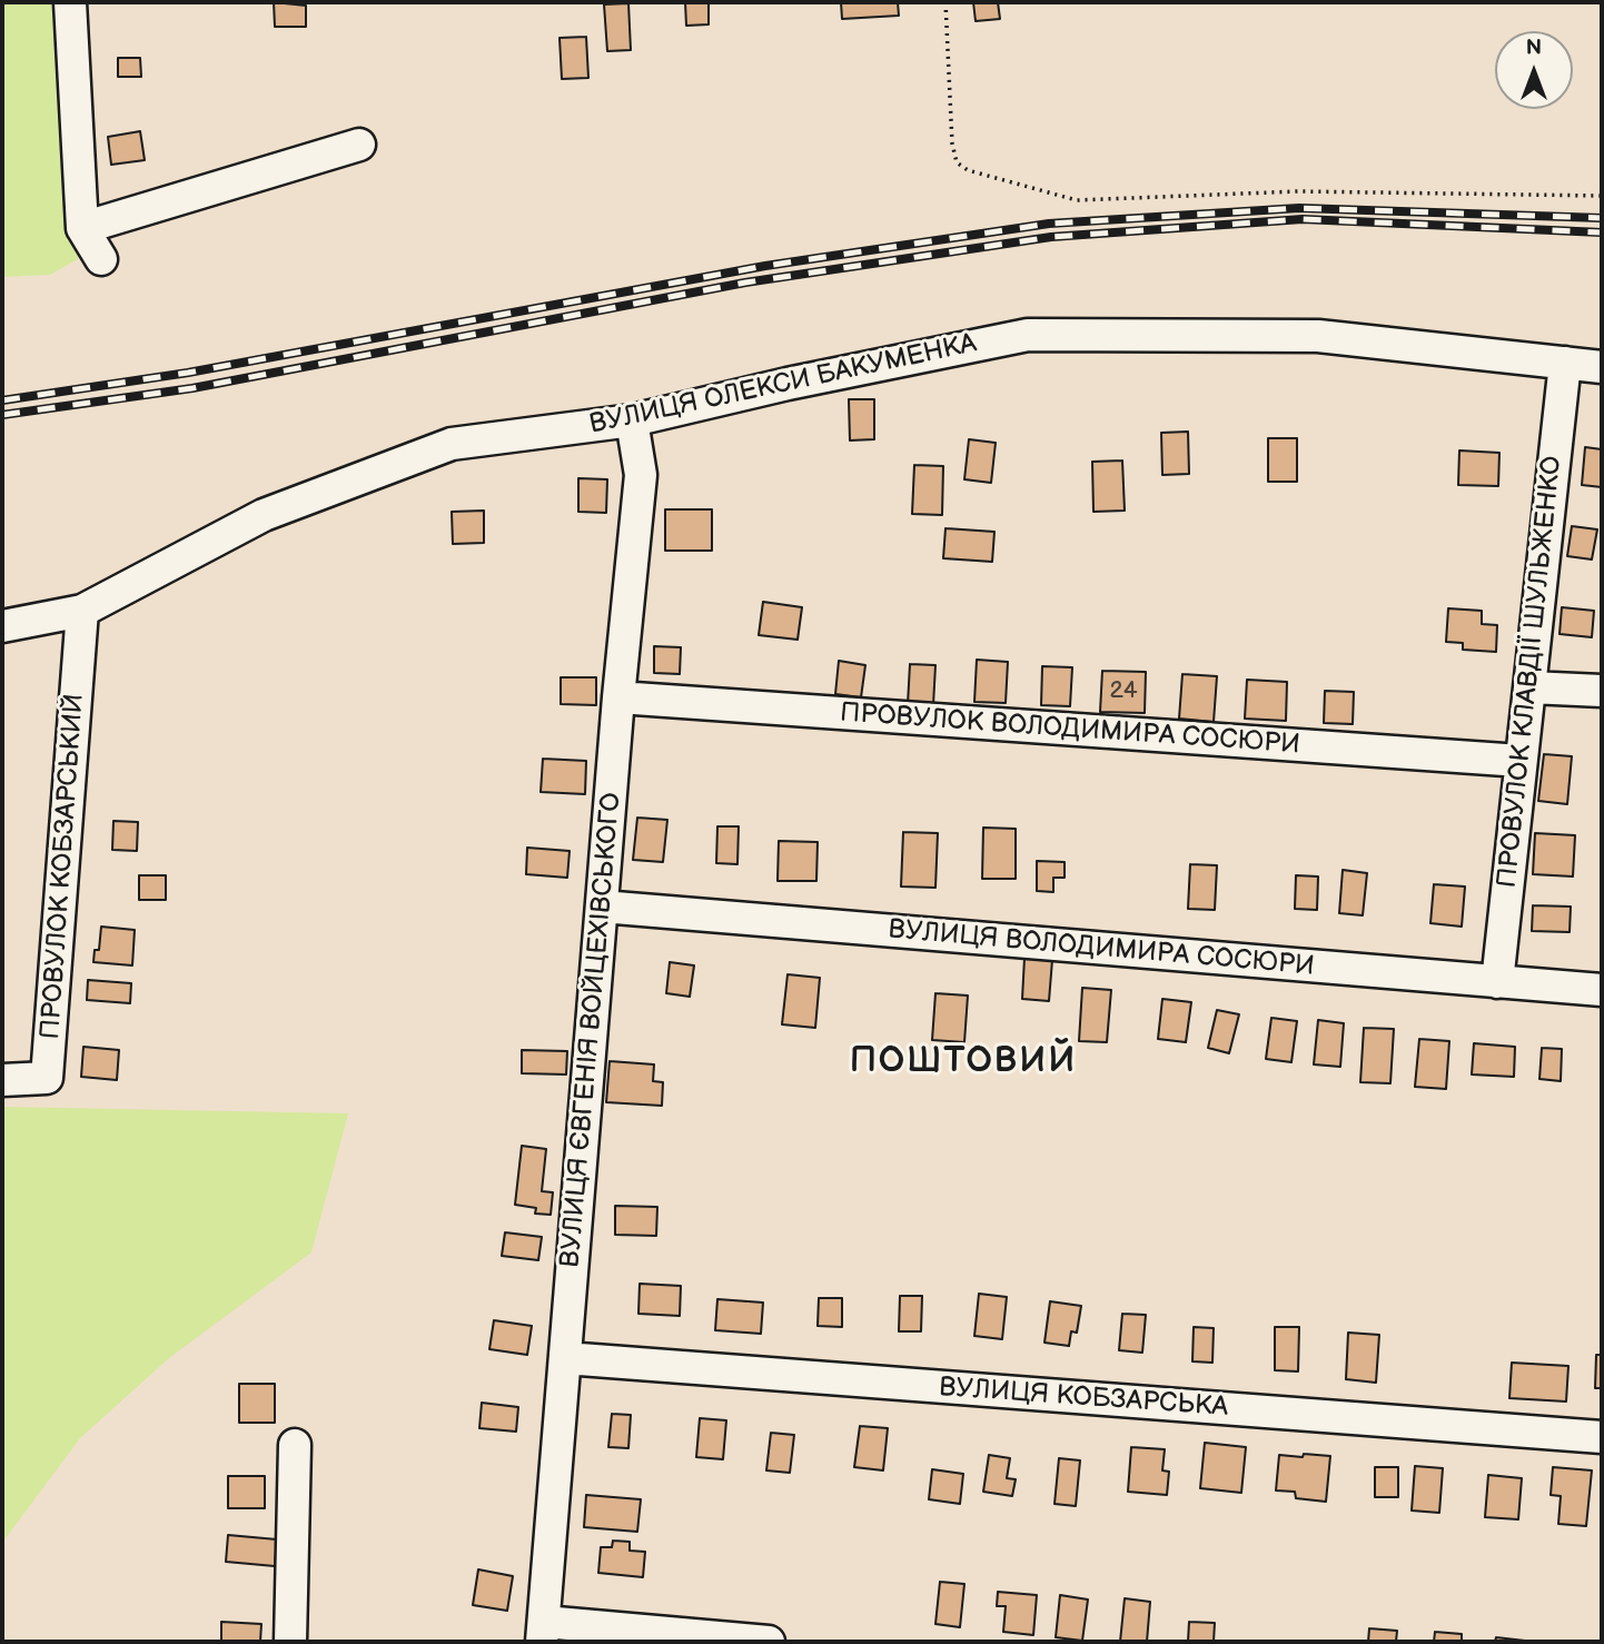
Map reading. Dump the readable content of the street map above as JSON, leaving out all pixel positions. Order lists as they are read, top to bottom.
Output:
{
  "streets": {
    "street": [
      "ВУЛИЦЯ ОЛЕКСИ БАКУМЕНКА",
      "ПРОВУЛОК КЛАВДІЇ ШУЛЬЖЕНКО",
      "ПРОВУЛОК ВОЛОДИМИРА СОСЮРИ",
      "ПРОВУЛОК КОБЗАРСЬКИЙ",
      "ВУЛИЦЯ ВОЛОДИМИРА СОСЮРИ",
      "ВУЛИЦЯ ЄВГЕНІЯ ВОЙЦЕХІВСЬКОГО",
      "ВУЛИЦЯ КОБЗАРСЬКА"
    ]
  },
  "crossings": [
    ["ВУЛИЦЯ ОЛЕКСИ БАКУМЕНКА", "ПРОВУЛОК КЛАВДІЇ ШУЛЬЖЕНКО"],
    ["ВУЛИЦЯ ОЛЕКСИ БАКУМЕНКА", "ПРОВУЛОК КОБЗАРСЬКИЙ"],
    ["ВУЛИЦЯ ОЛЕКСИ БАКУМЕНКА", "ВУЛИЦЯ ЄВГЕНІЯ ВОЙЦЕХІВСЬКОГО"],
    ["ПРОВУЛОК КЛАВДІЇ ШУЛЬЖЕНКО", "ПРОВУЛОК ВОЛОДИМИРА СОСЮРИ"],
    ["ПРОВУЛОК КЛАВДІЇ ШУЛЬЖЕНКО", "ВУЛИЦЯ ВОЛОДИМИРА СОСЮРИ"],
    ["ПРОВУЛОК ВОЛОДИМИРА СОСЮРИ", "ВУЛИЦЯ ЄВГЕНІЯ ВОЙЦЕХІВСЬКОГО"],
    ["ВУЛИЦЯ ВОЛОДИМИРА СОСЮРИ", "ВУЛИЦЯ ЄВГЕНІЯ ВОЙЦЕХІВСЬКОГО"],
    ["ВУЛИЦЯ ЄВГЕНІЯ ВОЙЦЕХІВСЬКОГО", "ВУЛИЦЯ КОБЗАРСЬКА"]
  ],
  "districts": ["ПОШТОВИЙ"],
  "house_numbers": ["24"],
  "north": "top"
}
